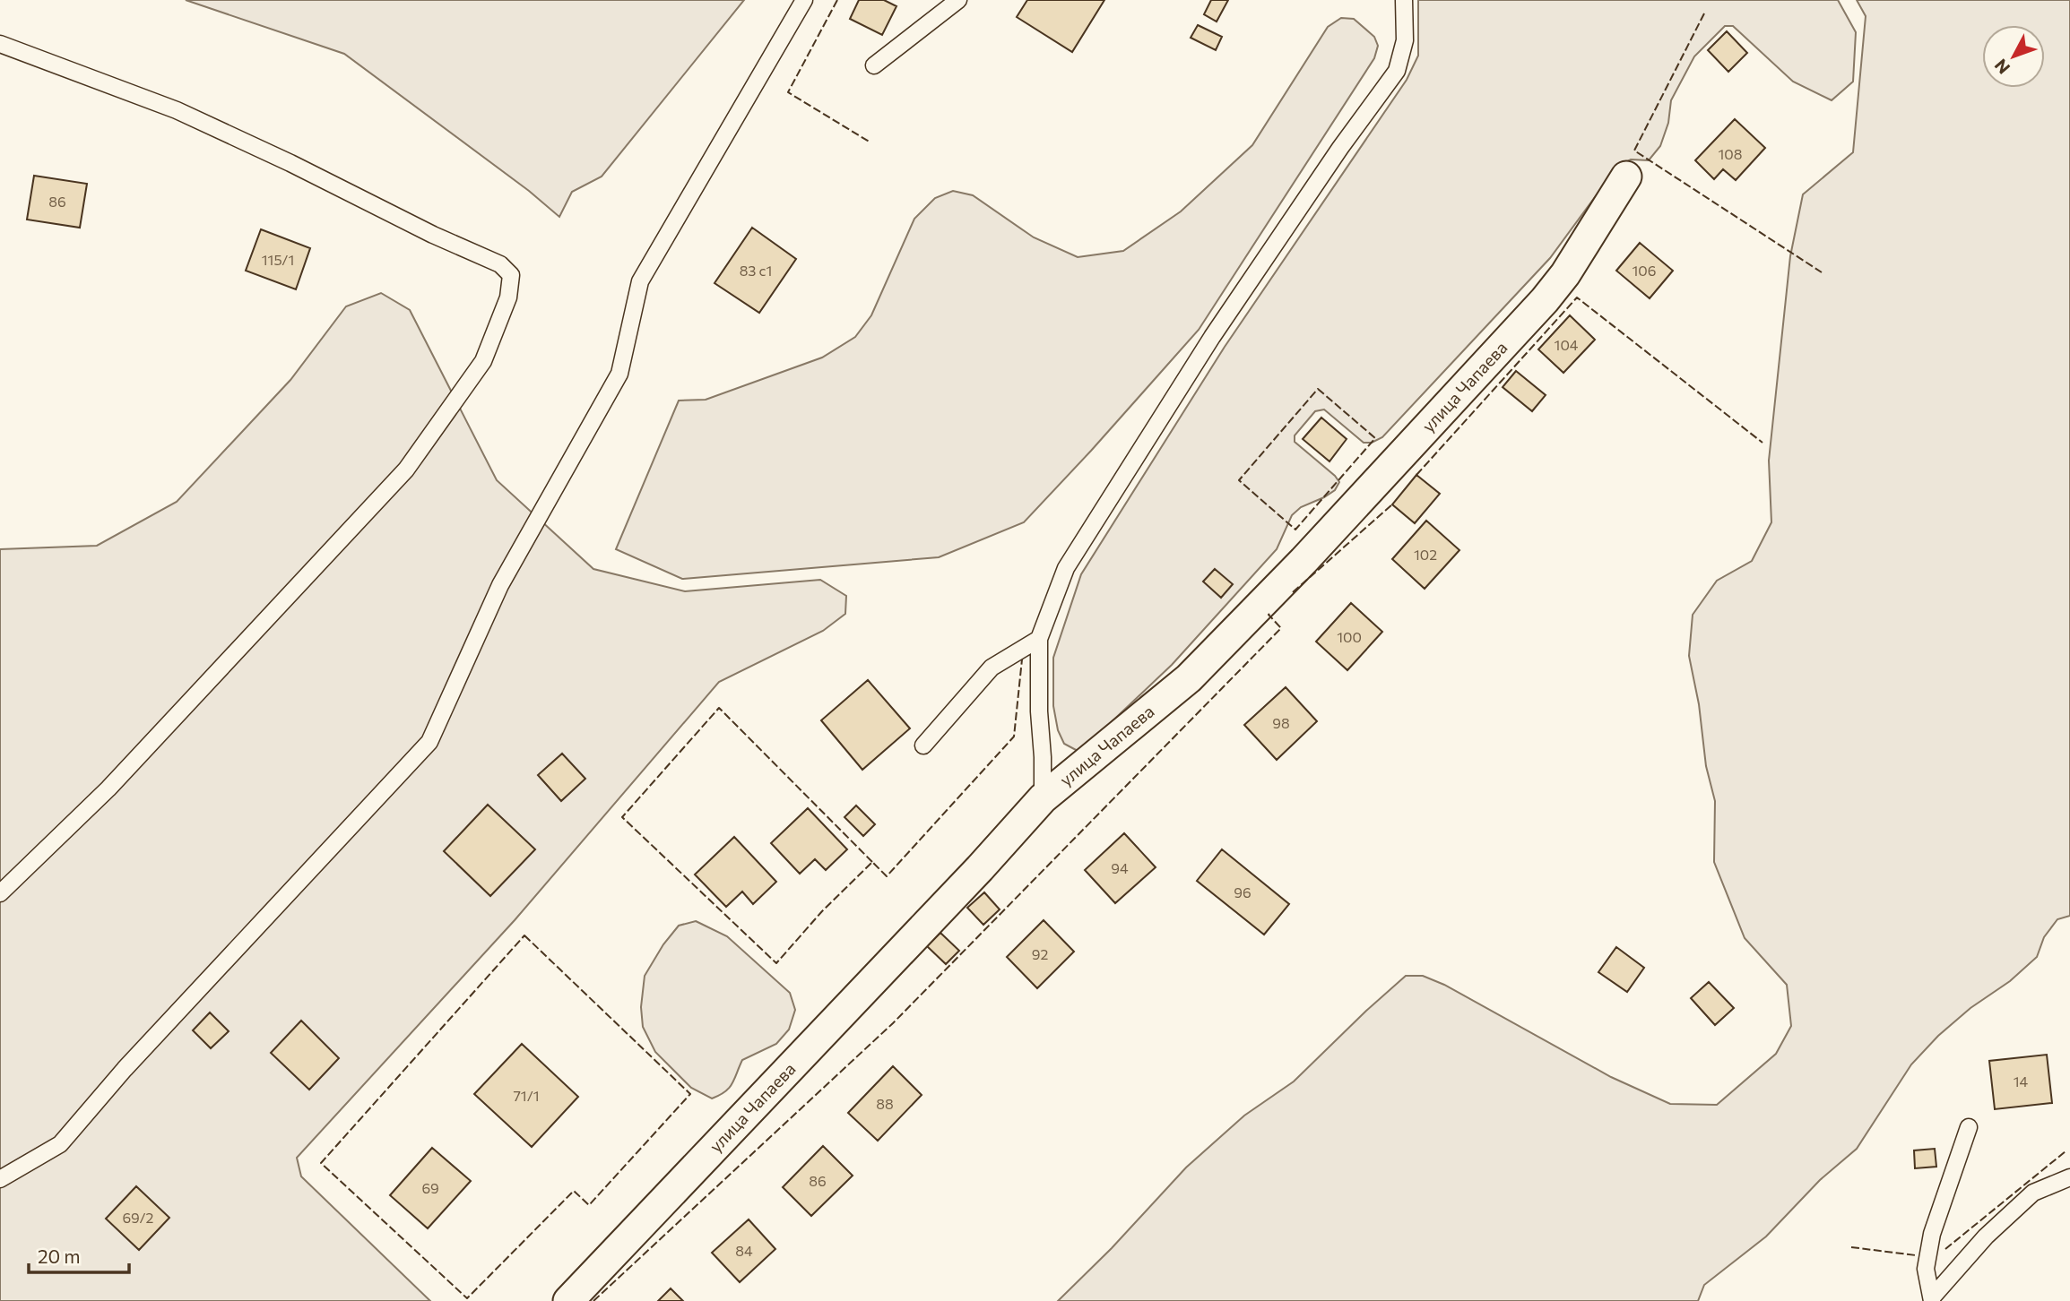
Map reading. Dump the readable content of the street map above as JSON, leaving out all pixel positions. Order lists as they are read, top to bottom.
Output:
{
  "streets": {
    "street": ["улица Чапаева"]
  },
  "house_numbers": [
    "108",
    "86",
    "115/1",
    "83 с1",
    "106",
    "104",
    "102",
    "100",
    "98",
    "94",
    "96",
    "92",
    "14",
    "71/1",
    "88",
    "86",
    "69",
    "69/2",
    "84"
  ],
  "scale_bar": "20 m",
  "north": "bottom left"
}
